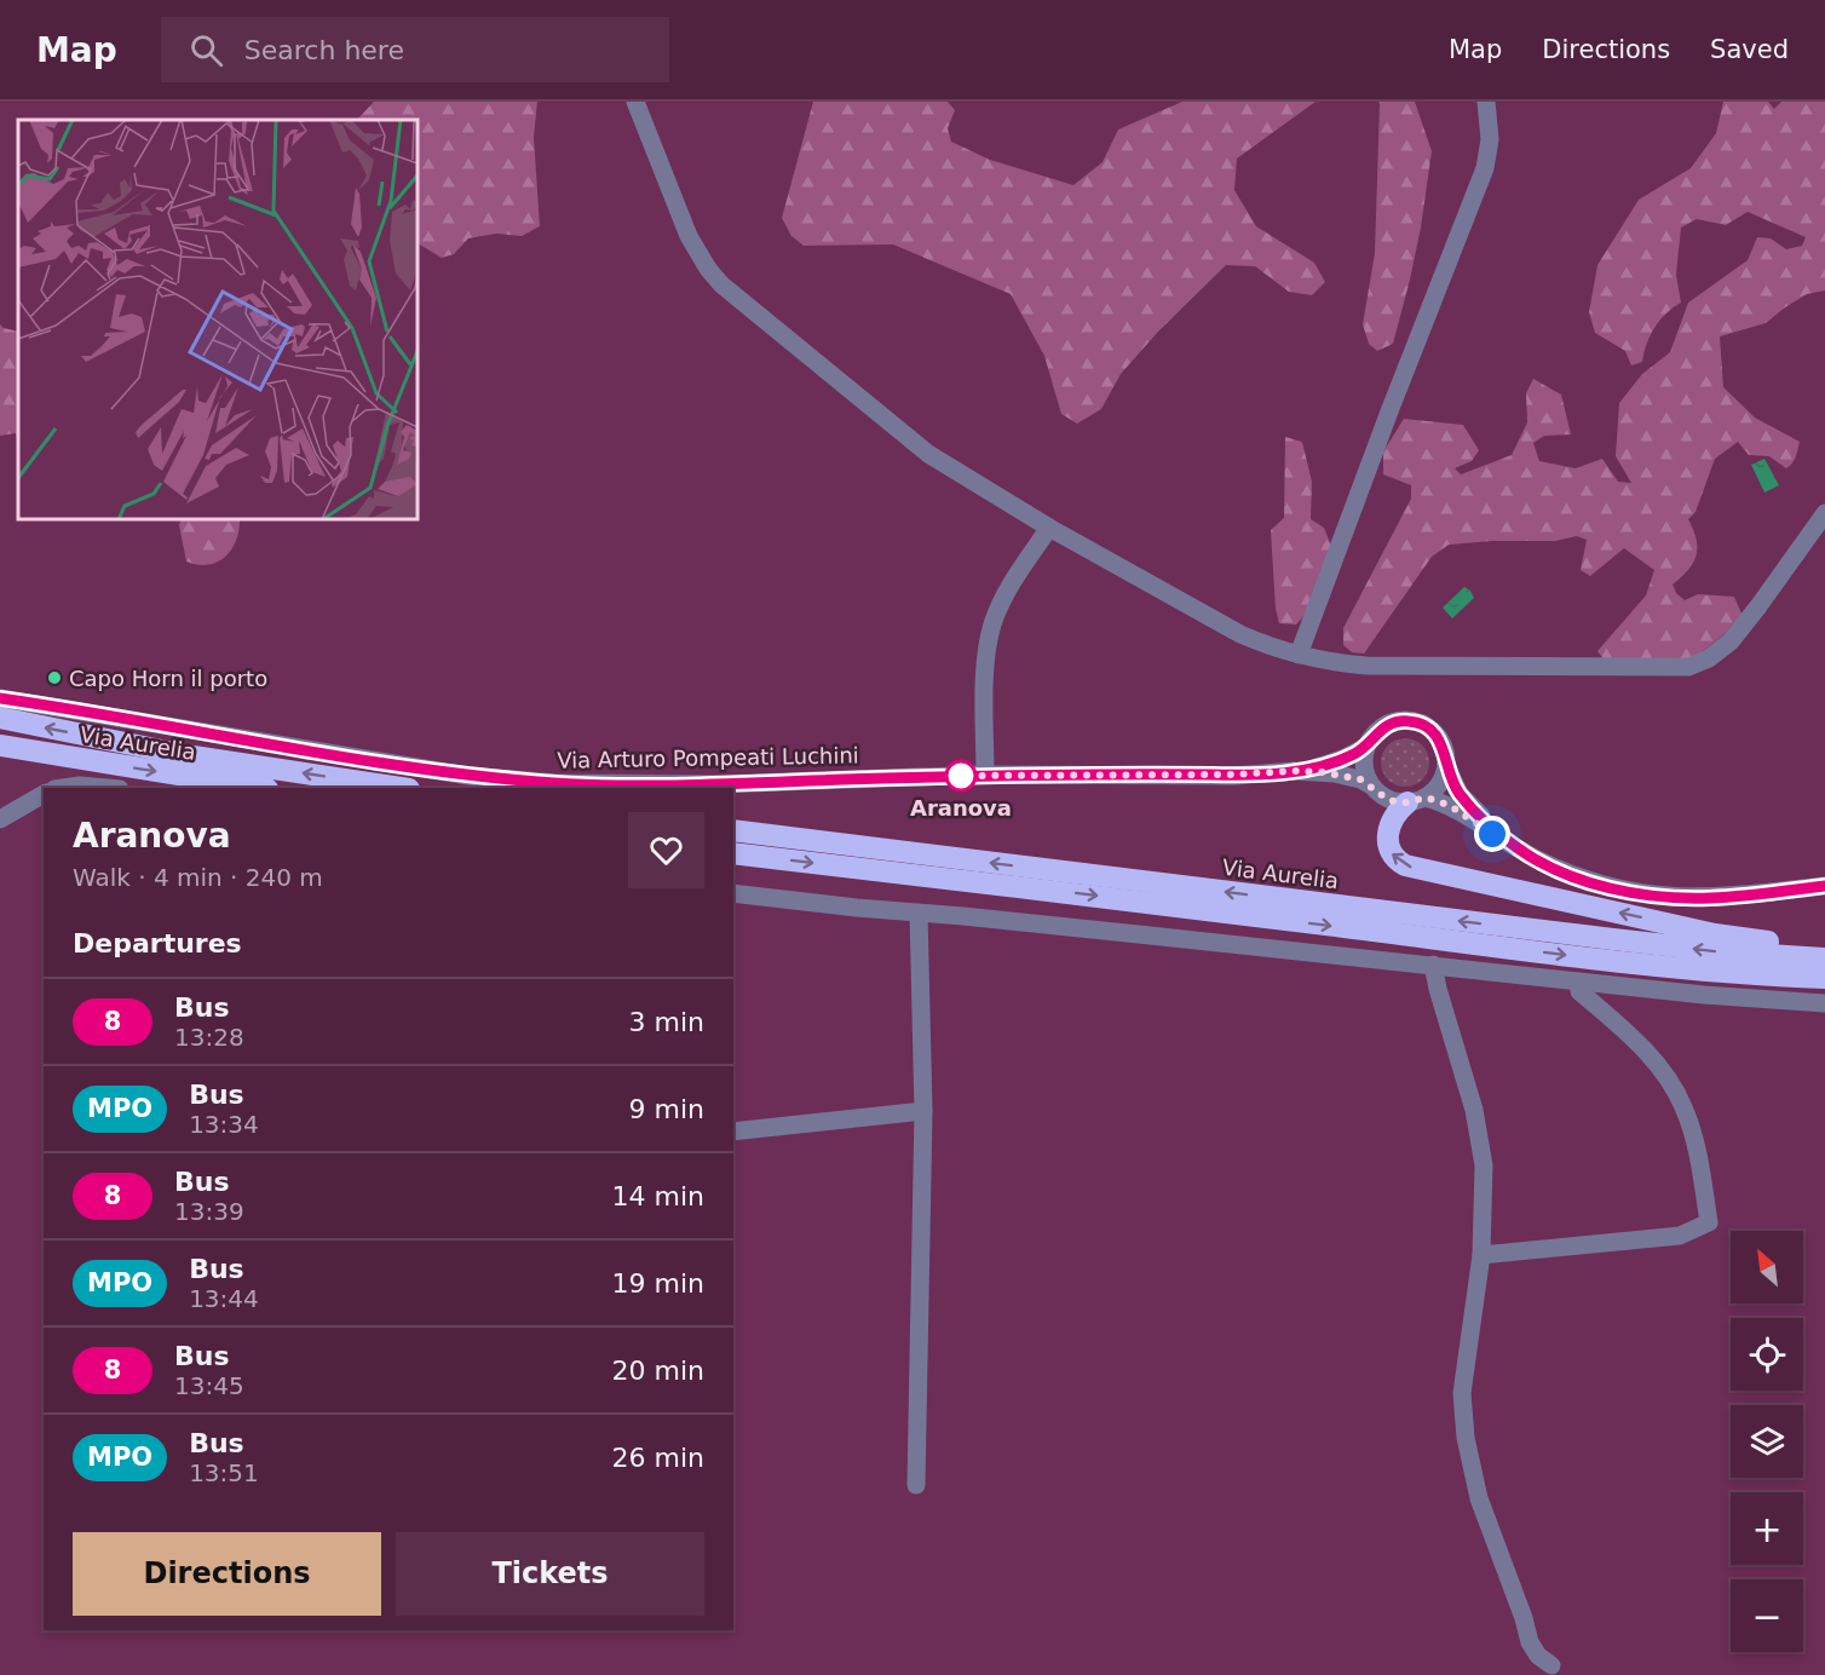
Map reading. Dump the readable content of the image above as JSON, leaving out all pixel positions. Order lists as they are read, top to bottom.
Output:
{
  "streets": {
    "highway": ["Via Aurelia"],
    "street": ["Via Arturo Pompeati Luchini"]
  },
  "places": ["Capo Horn il porto", "Aranova"],
  "lines": ["bus line 8"],
  "north": "top left",
  "page": {
    "header": "Map",
    "search": "Search here",
    "nav": ["Map", "Directions", "Saved"],
    "heading": [
      ["Aranova", "Walk · 4 min · 240 m"],
      "Departures"
    ],
    "list": [
      {
        "mark": "8",
        "name": "Bus",
        "note": "13:28",
        "value": "3 min"
      },
      {
        "mark": "MPO",
        "name": "Bus",
        "note": "13:34",
        "value": "9 min"
      },
      {
        "mark": "8",
        "name": "Bus",
        "note": "13:39",
        "value": "14 min"
      },
      {
        "mark": "MPO",
        "name": "Bus",
        "note": "13:44",
        "value": "19 min"
      },
      {
        "mark": "8",
        "name": "Bus",
        "note": "13:45",
        "value": "20 min"
      },
      {
        "mark": "MPO",
        "name": "Bus",
        "note": "13:51",
        "value": "26 min"
      }
    ],
    "map_buttons": ["+", "−"],
    "buttons": ["Directions", "Tickets"]
  }
}
